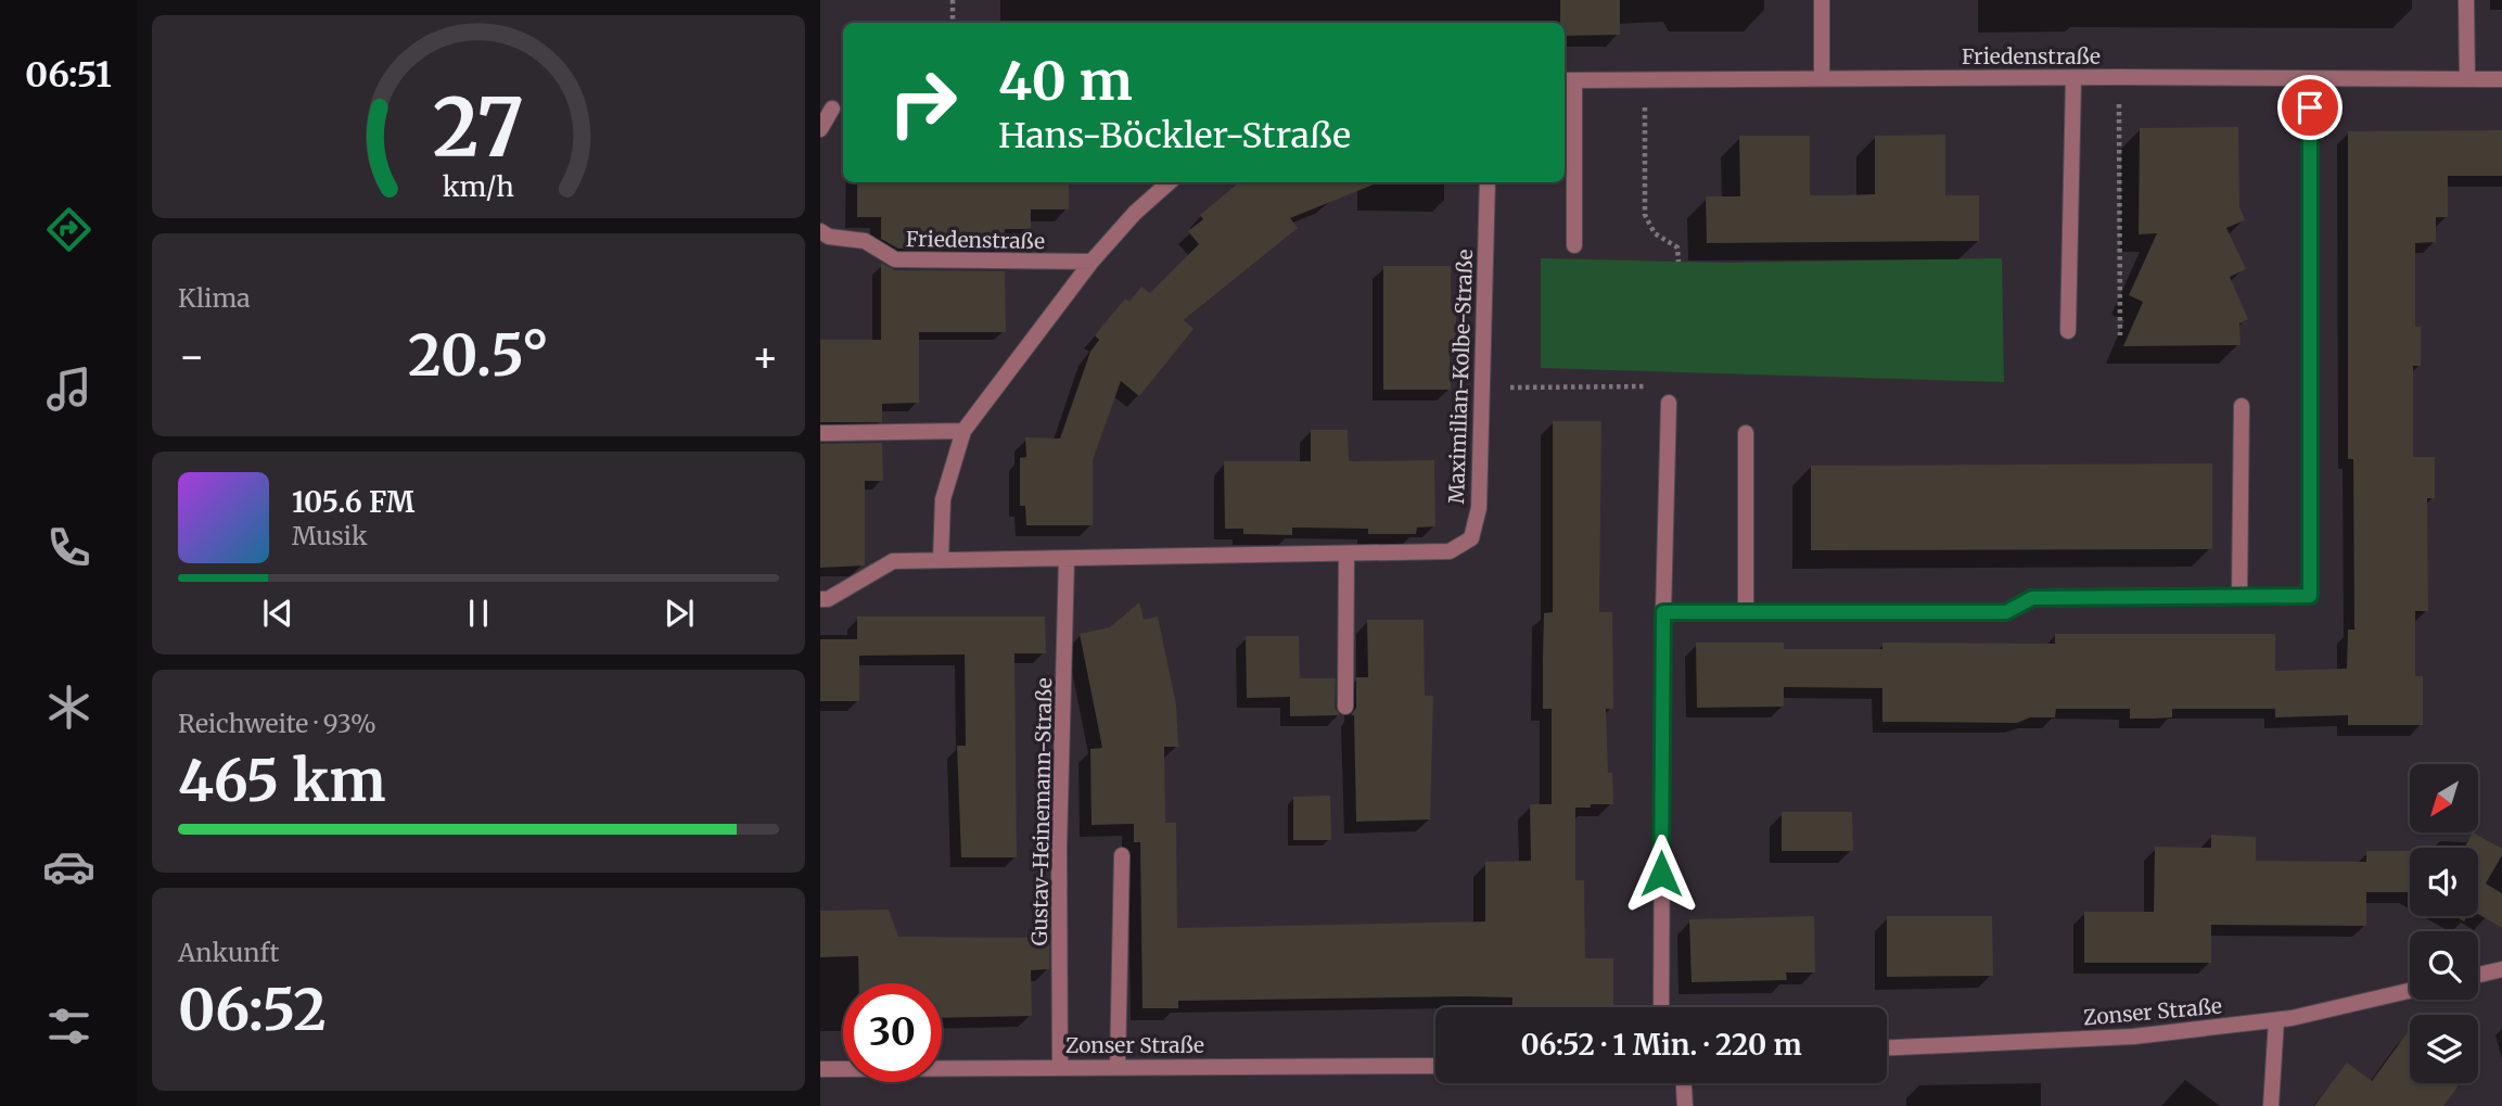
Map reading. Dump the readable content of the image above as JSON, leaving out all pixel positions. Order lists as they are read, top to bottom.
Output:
{
  "streets": {
    "street": [
      "Friedenstraße",
      "Maximilian-Kolbe-Straße",
      "Gustav-Heinemann-Straße",
      "Zonser Straße"
    ]
  },
  "crossings": [
    ["Maximilian-Kolbe-Straße", "Gustav-Heinemann-Straße"],
    ["Gustav-Heinemann-Straße", "Zonser Straße"]
  ],
  "north": "bottom left",
  "page": {
    "tabs": "06:51",
    "turn": ["40 m", "Hans-Böckler-Straße"],
    "tile": [
      "Klima",
      ["Reichweite · 93%", "465 km"],
      ["Ankunft", "06:52"]
    ],
    "heat": ["−", "20.5°", "+"],
    "song": ["105.6 FM", "Musik"],
    "limit": "30",
    "trip": "06:52 · 1 Min. · 220 m",
    "gauge": ["27", "km/h"]
  }
}
